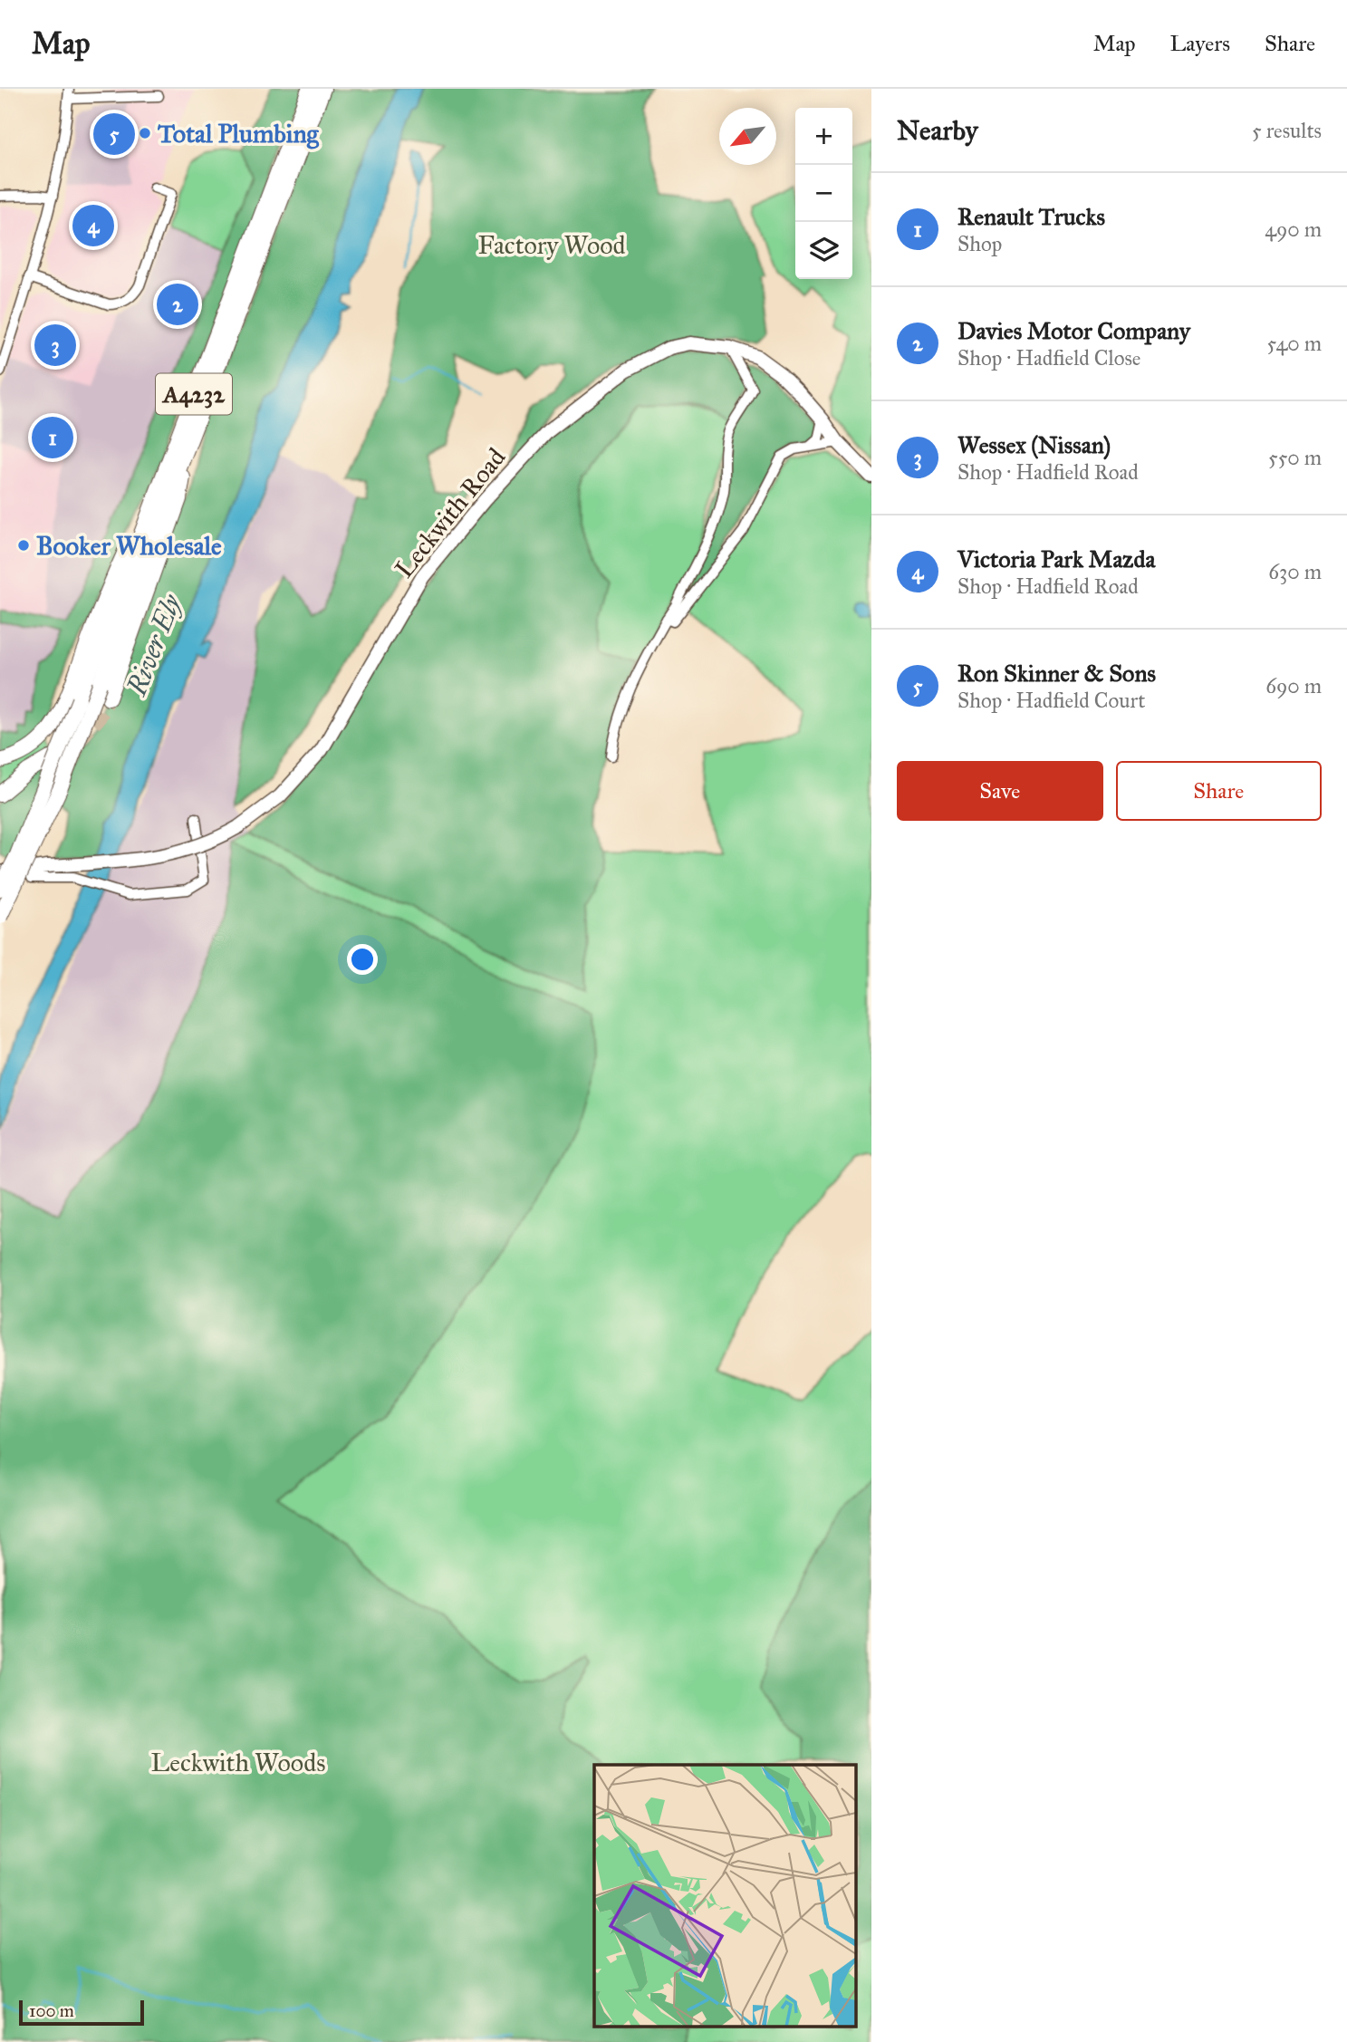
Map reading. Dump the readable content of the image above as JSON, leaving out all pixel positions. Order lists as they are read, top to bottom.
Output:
{
  "streets": {
    "main road": ["A4232", "Leckwith Road"]
  },
  "water": ["River Ely"],
  "parks": ["Factory Wood", "Leckwith Woods"],
  "places": ["Total Plumbing", "Booker Wholesale"],
  "scale_bar": "100 m",
  "north": "bottom left",
  "page": {
    "header": "Map",
    "nav": ["Map", "Layers", "Share"],
    "heading": ["Nearby", "5 results"],
    "map_buttons": ["+", "−"],
    "pins": [
      "5",
      "4",
      "2",
      "3",
      "1"
    ],
    "list": [
      {
        "mark": "1",
        "name": "Renault Trucks",
        "note": "Shop",
        "value": "490 m"
      },
      {
        "mark": "2",
        "name": "Davies Motor Company",
        "note": "Shop · Hadfield Close",
        "value": "540 m"
      },
      {
        "mark": "3",
        "name": "Wessex (Nissan)",
        "note": "Shop · Hadfield Road",
        "value": "550 m"
      },
      {
        "mark": "4",
        "name": "Victoria Park Mazda",
        "note": "Shop · Hadfield Road",
        "value": "630 m"
      },
      {
        "mark": "5",
        "name": "Ron Skinner & Sons",
        "note": "Shop · Hadfield Court",
        "value": "690 m"
      }
    ],
    "buttons": ["Save", "Share"],
    "scale": "100 m"
  }
}
